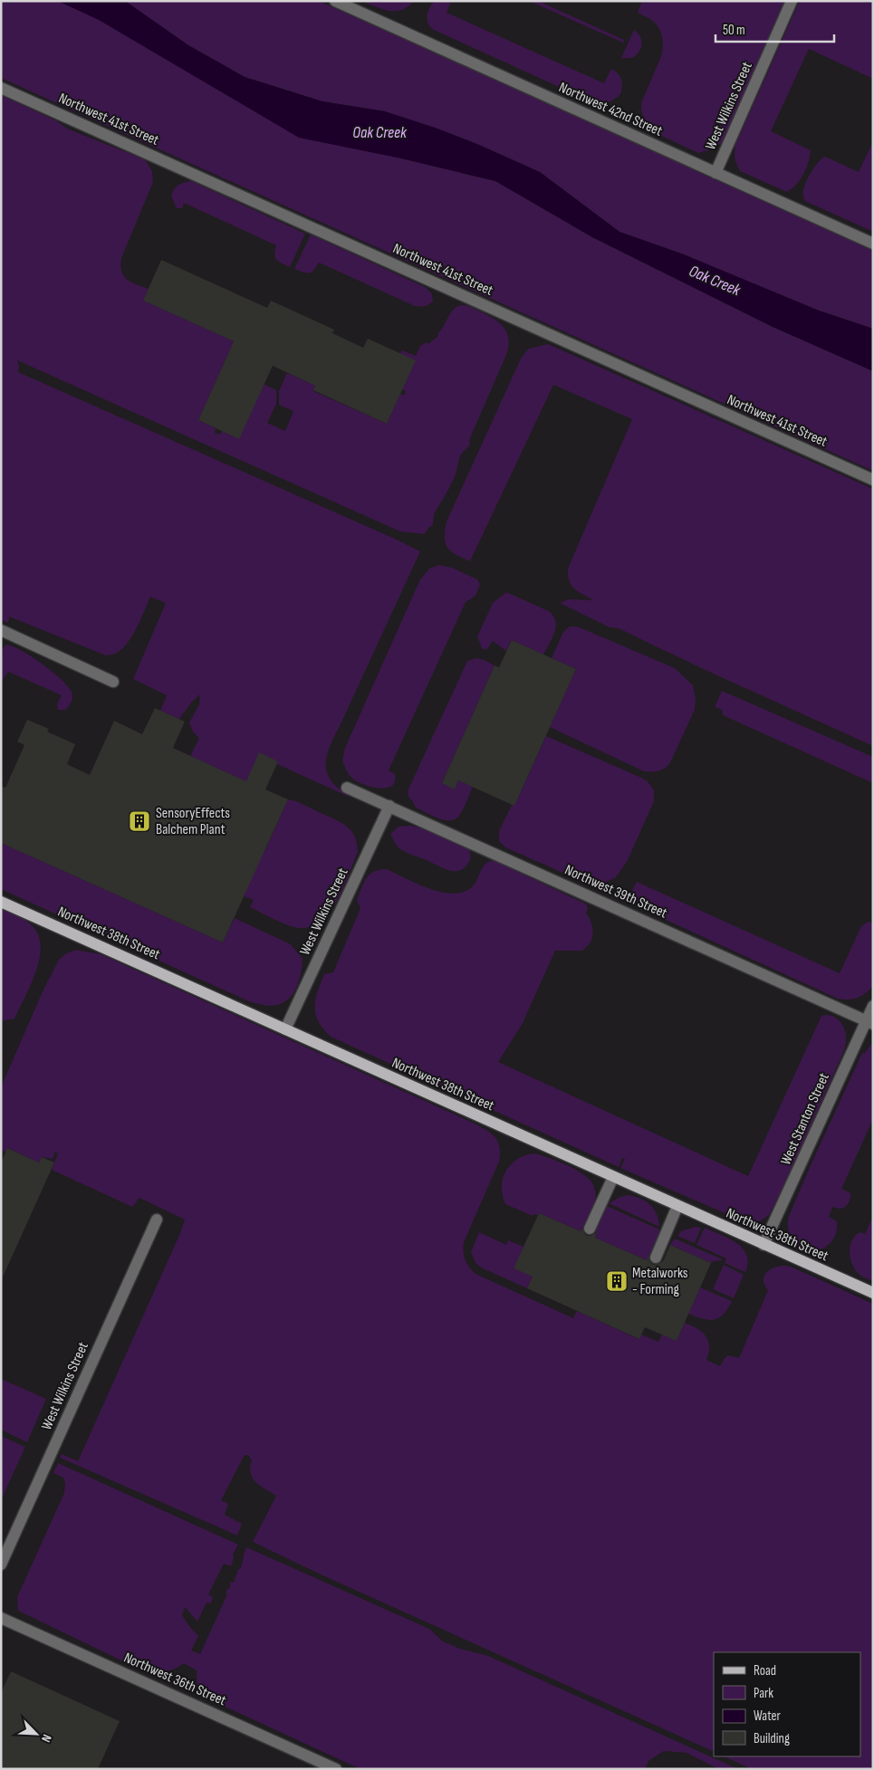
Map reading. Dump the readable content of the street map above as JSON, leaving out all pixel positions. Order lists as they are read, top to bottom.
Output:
{
  "streets": {
    "main road": ["Northwest 38th Street"],
    "street": [
      "West Wilkins Street",
      "Northwest 42nd Street",
      "Northwest 41st Street",
      "Northwest 39th Street",
      "West Stanton Street",
      "Northwest 36th Street"
    ]
  },
  "crossings": [
    ["West Wilkins Street", "Northwest 42nd Street"],
    ["West Wilkins Street", "Northwest 39th Street"],
    ["West Wilkins Street", "Northwest 38th Street"],
    ["Northwest 39th Street", "West Stanton Street"],
    ["Northwest 38th Street", "West Stanton Street"]
  ],
  "water": ["Oak Creek"],
  "places": {
    "building": ["SensoryEffects Balchem Plant", "Metalworks - Forming"]
  },
  "legend": [
    "Road",
    "Park",
    "Water",
    "Building"
  ],
  "scale_bar": "50 m",
  "north": "bottom right"
}
